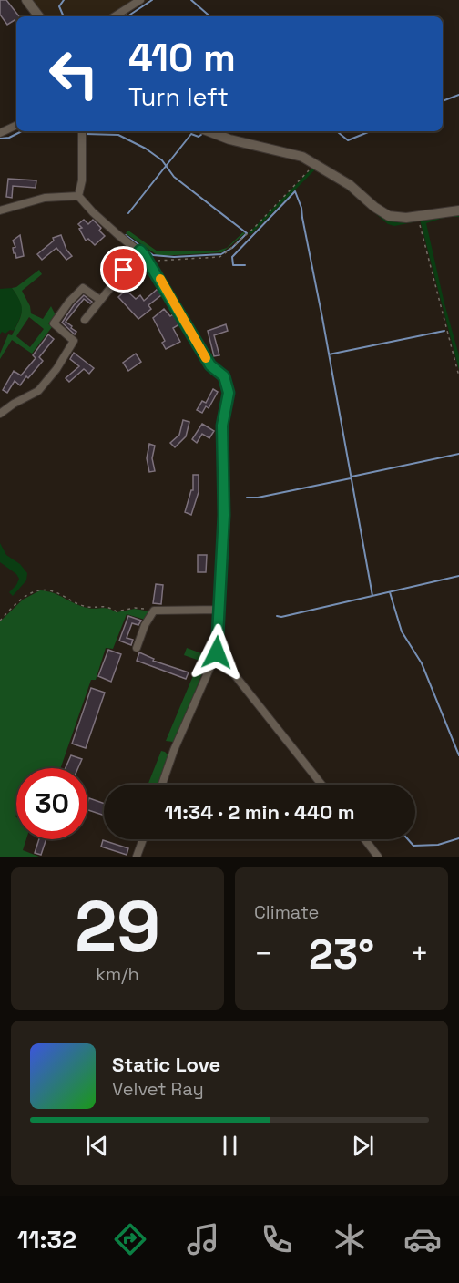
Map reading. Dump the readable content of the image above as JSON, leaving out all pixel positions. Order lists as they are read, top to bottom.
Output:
{
  "page": {
    "turn": ["410 m", "Turn left"],
    "limit": "30",
    "trip": "11:34 · 2 min · 440 m",
    "tile": [
      ["29", "km/h"],
      "Climate"
    ],
    "heat": ["−", "23°", "+"],
    "song": ["Static Love", "Velvet Ray"],
    "tabs": "11:32"
  }
}
